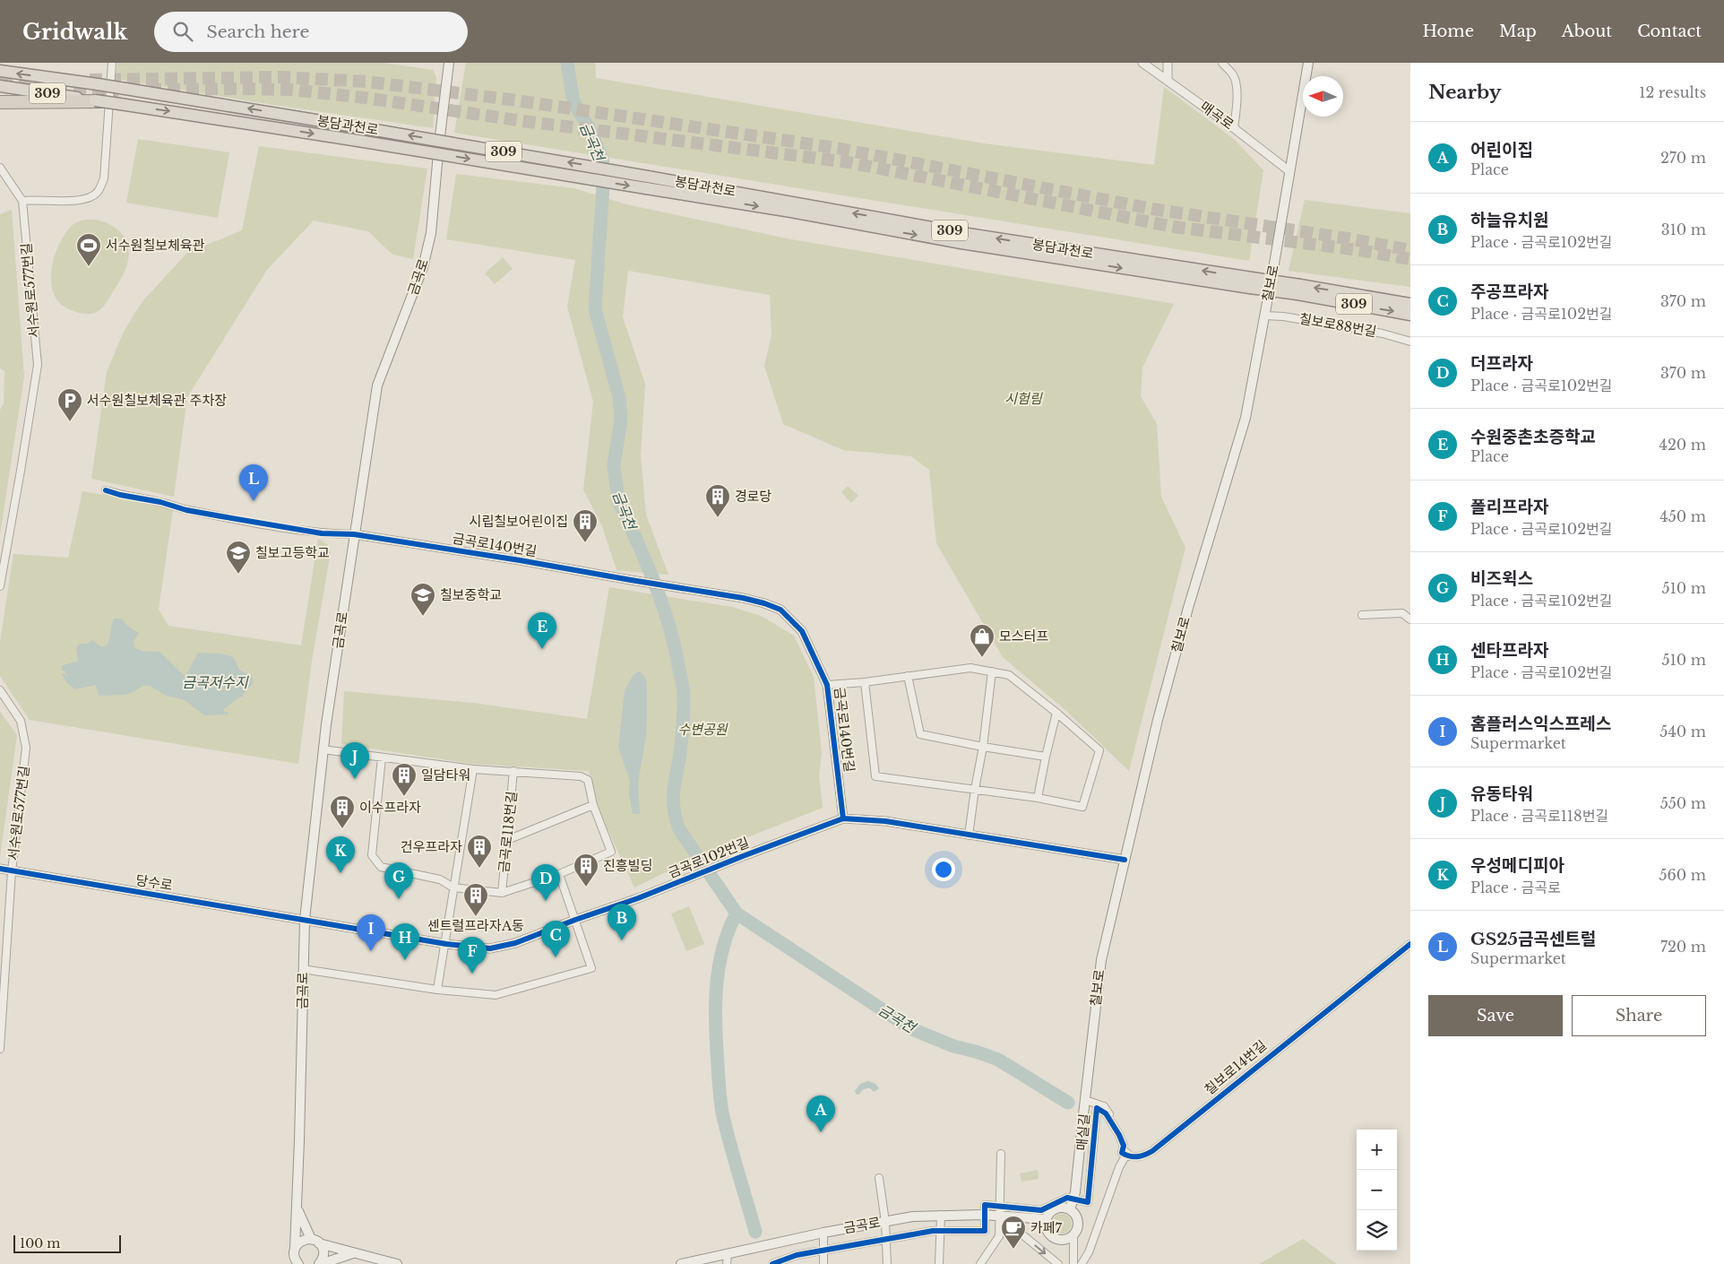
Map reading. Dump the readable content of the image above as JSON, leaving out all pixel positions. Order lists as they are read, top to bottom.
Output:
{
  "streets": {
    "highway": ["309", "봉담과천로"],
    "main road": ["금곡로", "칠보로"],
    "street": [
      "매곡로",
      "서수원로577번길",
      "칠보로88번길",
      "금곡로140번길",
      "금곡로118번길",
      "금곡로102번길",
      "당수로",
      "칠보로14번길",
      "매실길"
    ]
  },
  "crossings": [
    ["매곡로", "칠보로"],
    ["금곡로", "칠보로"],
    ["금곡로", "금곡로140번길"],
    ["금곡로", "금곡로118번길"],
    ["금곡로", "금곡로102번길"],
    ["금곡로", "당수로"],
    ["금곡로", "매실길"],
    ["칠보로", "칠보로88번길"],
    ["칠보로", "금곡로102번길"],
    ["칠보로", "매실길"],
    ["서수원로577번길", "당수로"],
    ["금곡로140번길", "금곡로102번길"],
    ["금곡로102번길", "당수로"],
    ["칠보로14번길", "매실길"]
  ],
  "water": ["금곡천", "금곡저수지"],
  "parks": ["시험림", "수변공원"],
  "places": {
    "sports": ["서수원칠보체육관"],
    "parking": ["서수원칠보체육관 주차장"],
    "building": [
      "경로당",
      "시립칠보어린이집",
      "일담타워",
      "이수프라자",
      "건우프라자",
      "진흥빌딩",
      "센트럴프라자A동"
    ],
    "school or university": ["칠보고등학교", "칠보중학교"],
    "shop": ["모스터프"],
    "cafe": ["카페7"]
  },
  "scale_bar": "100 m",
  "north": "left",
  "page": {
    "header": "Gridwalk",
    "search": "Search here",
    "nav": [
      "Home",
      "Map",
      "About",
      "Contact"
    ],
    "heading": ["Nearby", "12 results"],
    "list": [
      {
        "mark": "A",
        "name": "어린이집",
        "note": "Place",
        "value": "270 m"
      },
      {
        "mark": "B",
        "name": "하늘유치원",
        "note": "Place · 금곡로102번길",
        "value": "310 m"
      },
      {
        "mark": "C",
        "name": "주공프라자",
        "note": "Place · 금곡로102번길",
        "value": "370 m"
      },
      {
        "mark": "D",
        "name": "더프라자",
        "note": "Place · 금곡로102번길",
        "value": "370 m"
      },
      {
        "mark": "E",
        "name": "수원중촌초증학교",
        "note": "Place",
        "value": "420 m"
      },
      {
        "mark": "F",
        "name": "폴리프라자",
        "note": "Place · 금곡로102번길",
        "value": "450 m"
      },
      {
        "mark": "G",
        "name": "비즈윅스",
        "note": "Place · 금곡로102번길",
        "value": "510 m"
      },
      {
        "mark": "H",
        "name": "센타프라자",
        "note": "Place · 금곡로102번길",
        "value": "510 m"
      },
      {
        "mark": "I",
        "name": "홈플러스익스프레스",
        "note": "Supermarket",
        "value": "540 m"
      },
      {
        "mark": "J",
        "name": "유동타워",
        "note": "Place · 금곡로118번길",
        "value": "550 m"
      },
      {
        "mark": "K",
        "name": "우성메디피아",
        "note": "Place · 금곡로",
        "value": "560 m"
      },
      {
        "mark": "L",
        "name": "GS25금곡센트럴",
        "note": "Supermarket",
        "value": "720 m"
      }
    ],
    "pins": [
      "L",
      "E",
      "J",
      "K",
      "G",
      "D",
      "B",
      "I",
      "C",
      "H",
      "F",
      "A"
    ],
    "buttons": ["Save", "Share"],
    "map_buttons": ["+", "−"],
    "scale": "100 m"
  }
}
